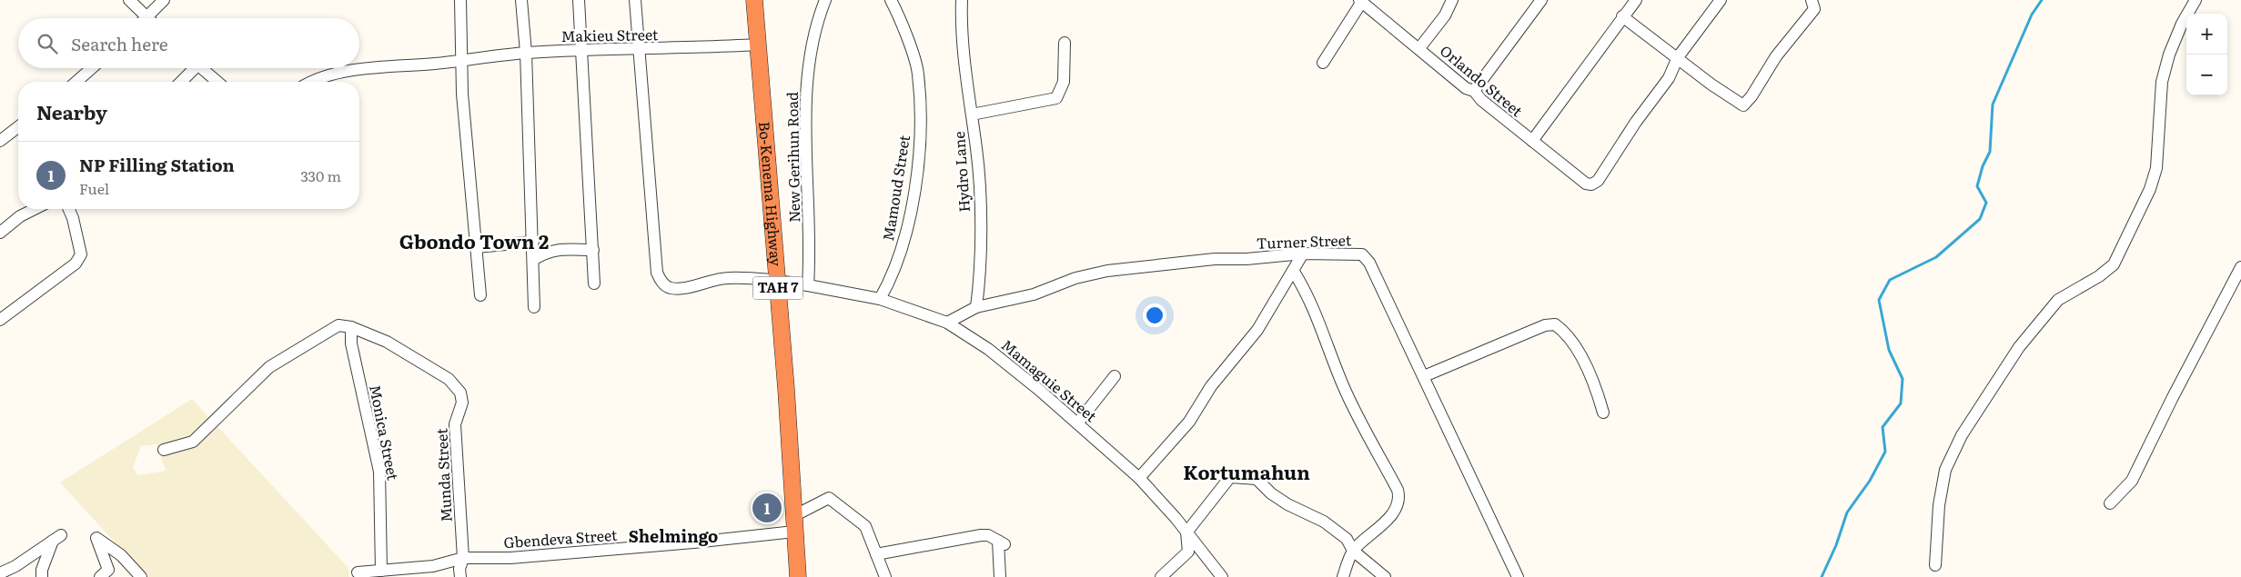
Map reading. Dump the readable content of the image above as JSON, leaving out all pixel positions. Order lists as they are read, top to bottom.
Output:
{
  "streets": {
    "highway": ["Bo-Kenema Highway", "TAH 7"],
    "street": [
      "Makieu Street",
      "Orlando Street",
      "New Gerihun Road",
      "Hydro Lane",
      "Mamoud Street",
      "Turner Street",
      "Mamaguie Street",
      "Monica Street",
      "Munda Street",
      "Gbendeva Street"
    ]
  },
  "crossings": [
    ["Makieu Street", "Bo-Kenema Highway"],
    ["New Gerihun Road", "Mamaguie Street"],
    ["Hydro Lane", "Turner Street"],
    ["Mamoud Street", "Mamaguie Street"],
    ["Bo-Kenema Highway", "Gbendeva Street"],
    ["Monica Street", "Munda Street"],
    ["Monica Street", "Gbendeva Street"],
    ["Munda Street", "Gbendeva Street"]
  ],
  "districts": ["Gbondo Town 2", "Kortumahun", "Shelmingo"],
  "page": {
    "map_buttons": ["+", "−"],
    "search": "Search here",
    "heading": "Nearby",
    "list": [
      {
        "mark": "1",
        "name": "NP Filling Station",
        "note": "Fuel",
        "value": "330 m"
      }
    ],
    "pins": "1"
  }
}
